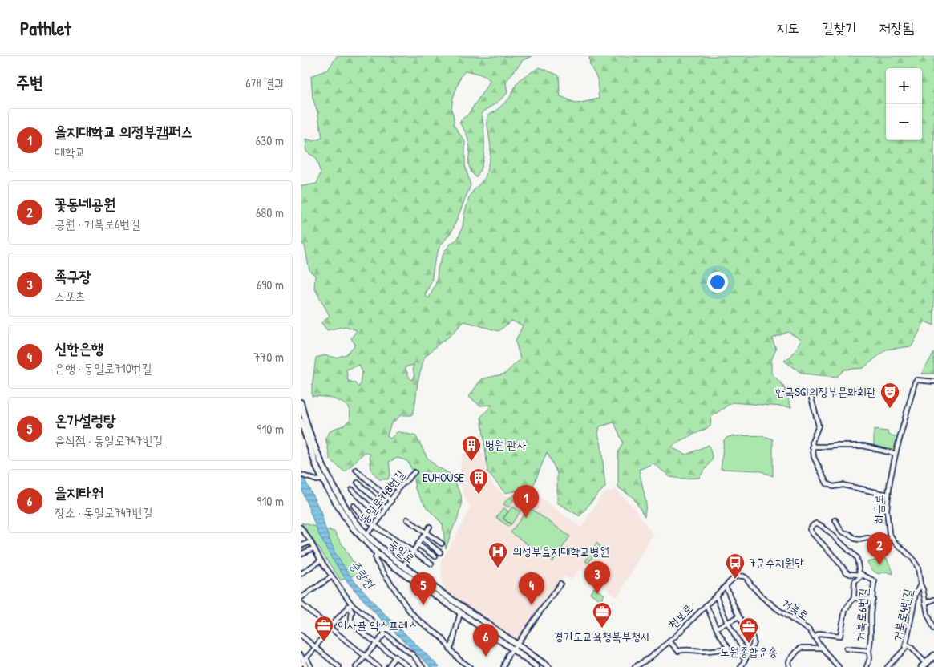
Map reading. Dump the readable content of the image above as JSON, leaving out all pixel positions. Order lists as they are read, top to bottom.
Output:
{
  "streets": {
    "street": [
      "동일로748번길",
      "하금로",
      "동일로",
      "거북로",
      "거북로6번길",
      "거북로4번길",
      "천보로"
    ]
  },
  "crossings": [
    ["동일로748번길", "동일로"],
    ["하금로", "거북로4번길"],
    ["거북로", "천보로"]
  ],
  "water": ["중랑천"],
  "places": {
    "theatre": ["한국SGI의정부문화회관"],
    "building": ["병원 관사", "EUHOUSE"],
    "hospital": ["의정부을지대학교병원"],
    "bus stop": ["7군수지원단"],
    "office": ["경기도교육청북부청사", "이사콜 익스프레스", "도원종합운송"]
  },
  "page": {
    "header": "Pathlet",
    "nav": ["지도", "길찾기", "저장됨"],
    "heading": ["주변", "6개 결과"],
    "map_buttons": ["+", "−"],
    "list": [
      {
        "mark": "1",
        "name": "을지대학교 의정부캠퍼스",
        "note": "대학교",
        "value": "630 m"
      },
      {
        "mark": "2",
        "name": "꽃동네공원",
        "note": "공원 · 거북로6번길",
        "value": "680 m"
      },
      {
        "mark": "3",
        "name": "족구장",
        "note": "스포츠",
        "value": "690 m"
      },
      {
        "mark": "4",
        "name": "신한은행",
        "note": "은행 · 동일로710번길",
        "value": "770 m"
      },
      {
        "mark": "5",
        "name": "온가설렁탕",
        "note": "음식점 · 동일로747번길",
        "value": "910 m"
      },
      {
        "mark": "6",
        "name": "을지타워",
        "note": "장소 · 동일로747번길",
        "value": "910 m"
      }
    ],
    "pins": [
      "1",
      "2",
      "3",
      "4",
      "5",
      "6"
    ]
  }
}
